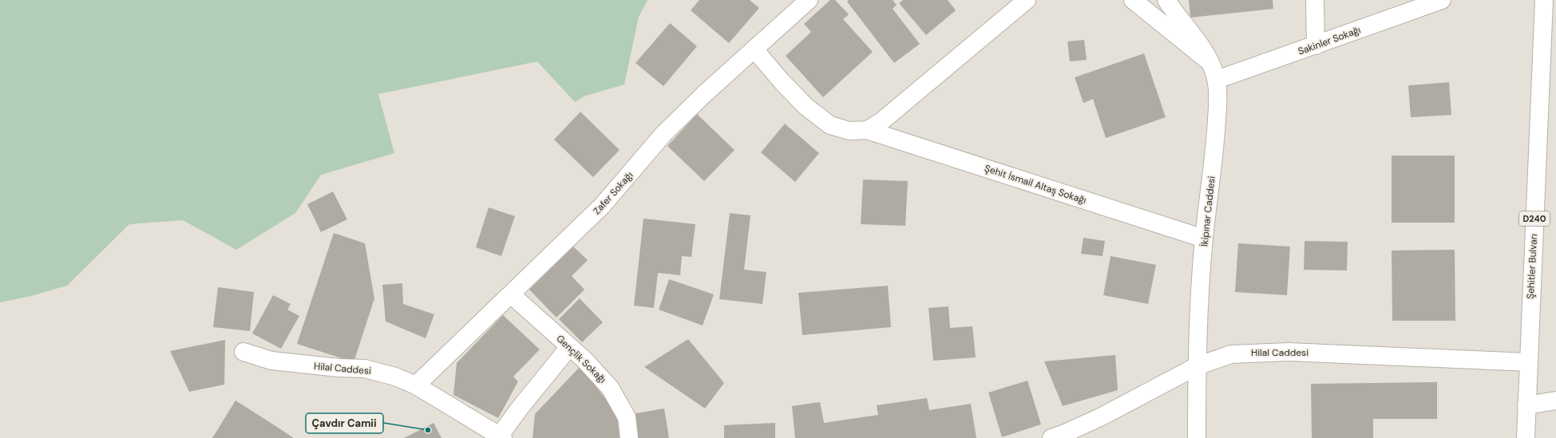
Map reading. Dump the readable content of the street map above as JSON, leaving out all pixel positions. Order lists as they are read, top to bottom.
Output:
{
  "streets": {
    "street": [
      "Sakinler Sokağı",
      "Şehit İsmail Altaş Sokağı",
      "Zafer Sokağı",
      "İkipınar Caddesi",
      "D240",
      "Şehitler Bulvarı",
      "Hilal Caddesi",
      "Gençlik Sokağı"
    ]
  },
  "crossings": [
    ["Sakinler Sokağı", "İkipınar Caddesi"],
    ["Şehit İsmail Altaş Sokağı", "İkipınar Caddesi"],
    ["Zafer Sokağı", "Hilal Caddesi"],
    ["Zafer Sokağı", "Gençlik Sokağı"],
    ["İkipınar Caddesi", "Hilal Caddesi"],
    ["Şehitler Bulvarı", "Hilal Caddesi"]
  ],
  "places": ["Çavdır Camii"]
}
